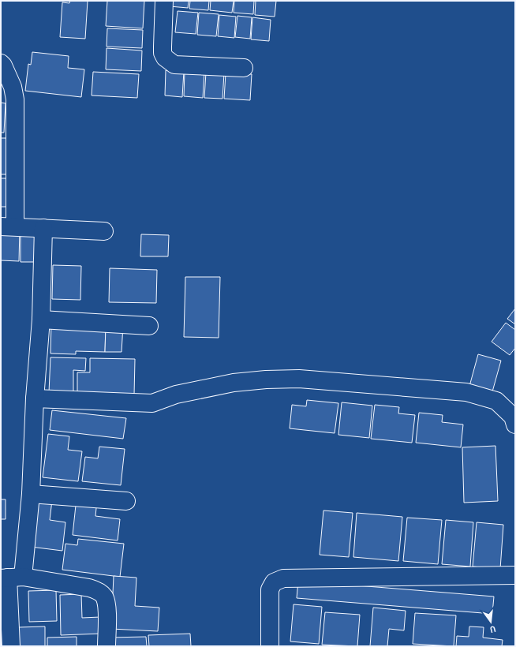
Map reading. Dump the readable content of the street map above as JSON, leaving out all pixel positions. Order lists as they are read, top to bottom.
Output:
{
  "north": "bottom"
}
